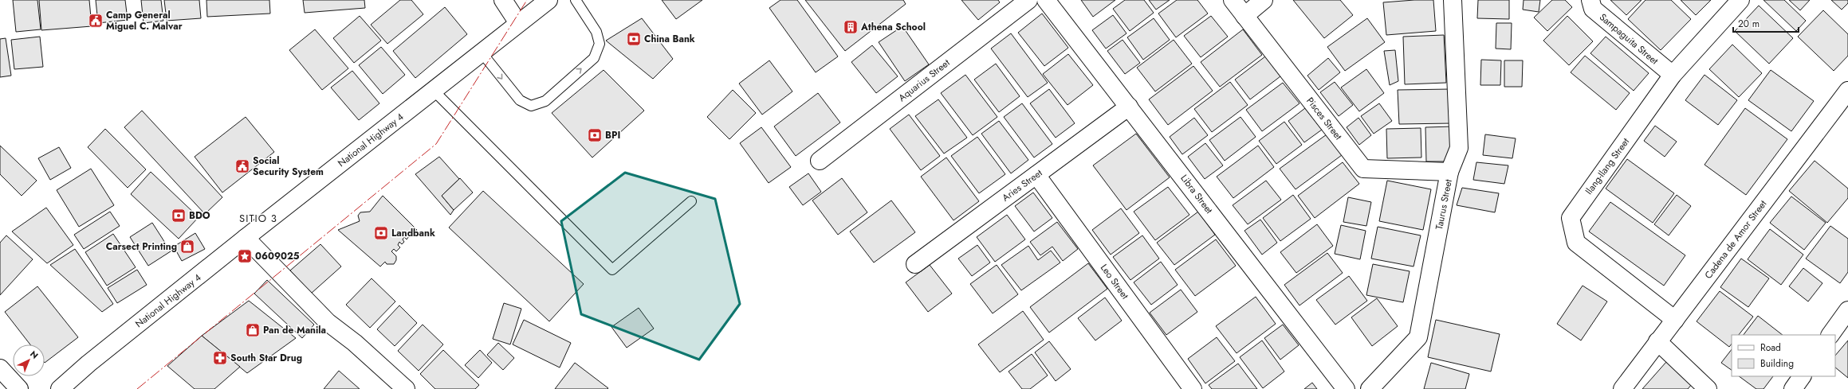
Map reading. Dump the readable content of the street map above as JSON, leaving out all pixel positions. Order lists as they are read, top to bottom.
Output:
{
  "streets": {
    "street": [
      "Sampaguita Street",
      "Aquarius Street",
      "Pisces Street",
      "National Highway 4",
      "Ilang-Ilang Street",
      "Aries Street",
      "Libra Street",
      "Taurus Street",
      "Cadena de Amor Street",
      "Leo Street"
    ]
  },
  "crossings": [
    ["Sampaguita Street", "Ilang-Ilang Street"],
    ["Pisces Street", "Taurus Street"],
    ["Ilang-Ilang Street", "Cadena de Amor Street"],
    ["Aries Street", "Libra Street"],
    ["Aries Street", "Leo Street"]
  ],
  "districts": ["SITIO 3"],
  "places": {
    "public building": ["Camp General Miguel C. Malvar", "Social Security System"],
    "building": ["Athena School"],
    "bank": [
      "China Bank",
      "BPI",
      "BDO",
      "Landbank"
    ],
    "shop": ["Carsect Printing", "Pan de Manila"],
    "place": ["0609025"],
    "pharmacy": ["South Star Drug"]
  },
  "legend": ["Road", "Building"],
  "scale_bar": "20 m",
  "north": "top right"
}
